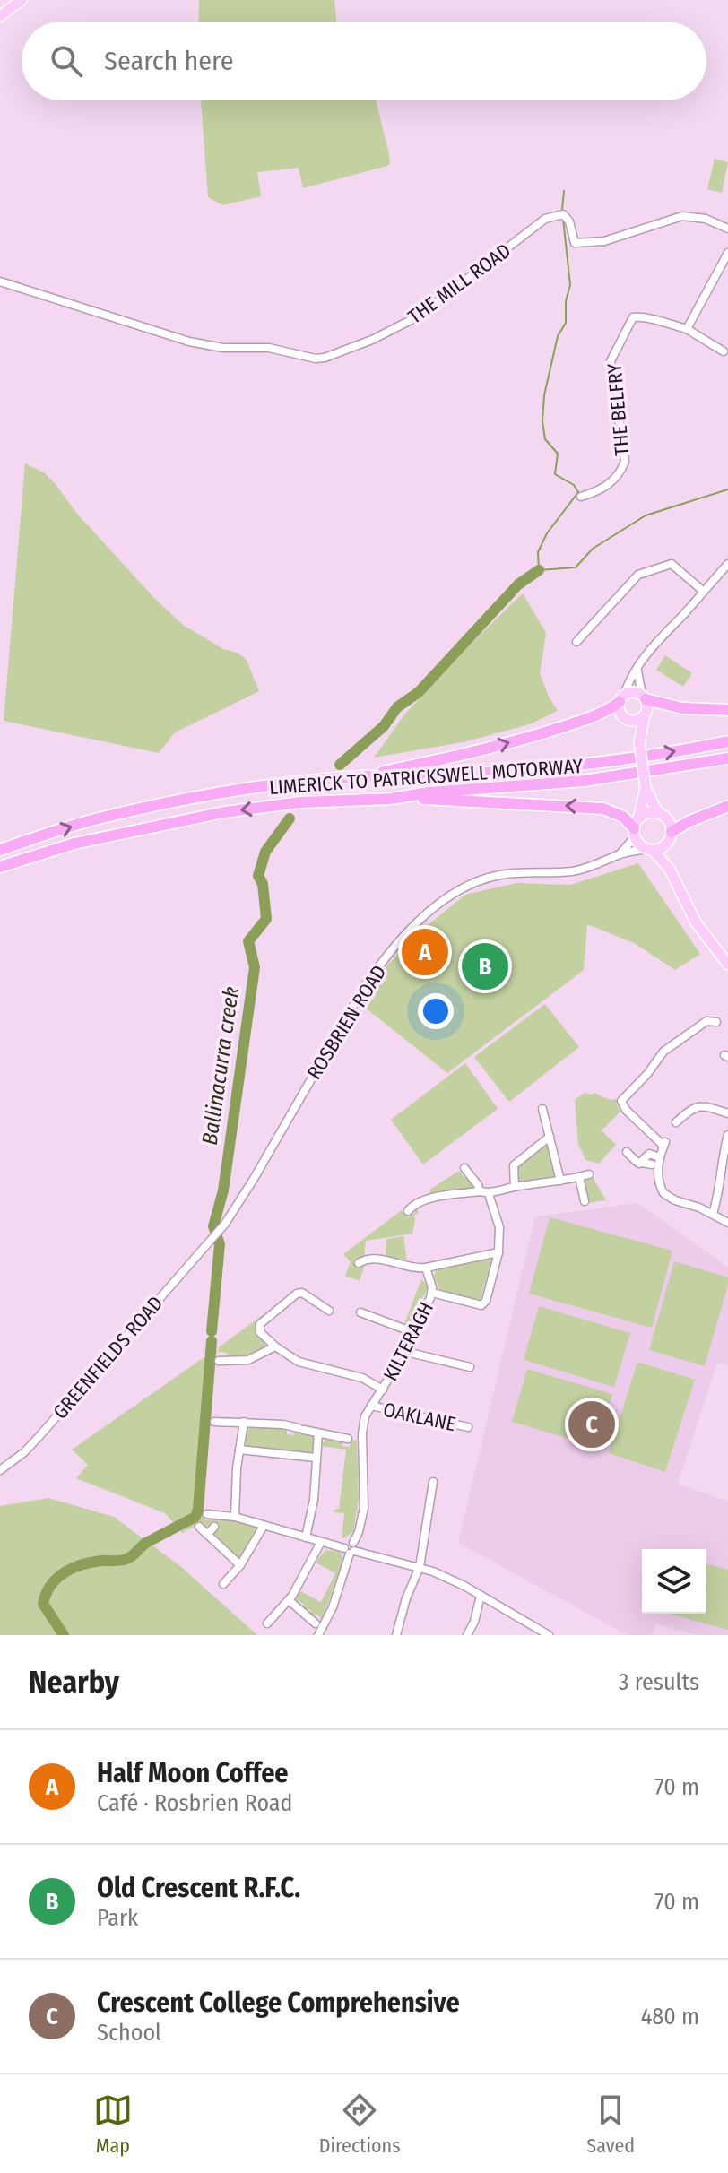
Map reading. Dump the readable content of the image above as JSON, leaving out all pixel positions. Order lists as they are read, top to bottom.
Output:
{
  "streets": {
    "highway": ["LIMERICK TO PATRICKSWELL MOTORWAY"],
    "street": [
      "THE MILL ROAD",
      "THE BELFRY",
      "ROSBRIEN ROAD",
      "KILTERAGH",
      "GREENFIELDS ROAD",
      "OAKLANE"
    ]
  },
  "crossings": [
    ["ROSBRIEN ROAD", "GREENFIELDS ROAD"],
    ["KILTERAGH", "OAKLANE"]
  ],
  "water": ["Ballinacurra creek"],
  "page": {
    "search": "Search here",
    "pins": ["A", "B", "C"],
    "heading": ["Nearby", "3 results"],
    "list": [
      {
        "mark": "A",
        "name": "Half Moon Coffee",
        "note": "Café · Rosbrien Road",
        "value": "70 m"
      },
      {
        "mark": "B",
        "name": "Old Crescent R.F.C.",
        "note": "Park",
        "value": "70 m"
      },
      {
        "mark": "C",
        "name": "Crescent College Comprehensive",
        "note": "School",
        "value": "480 m"
      }
    ],
    "nav": ["Map", "Directions", "Saved"]
  }
}
